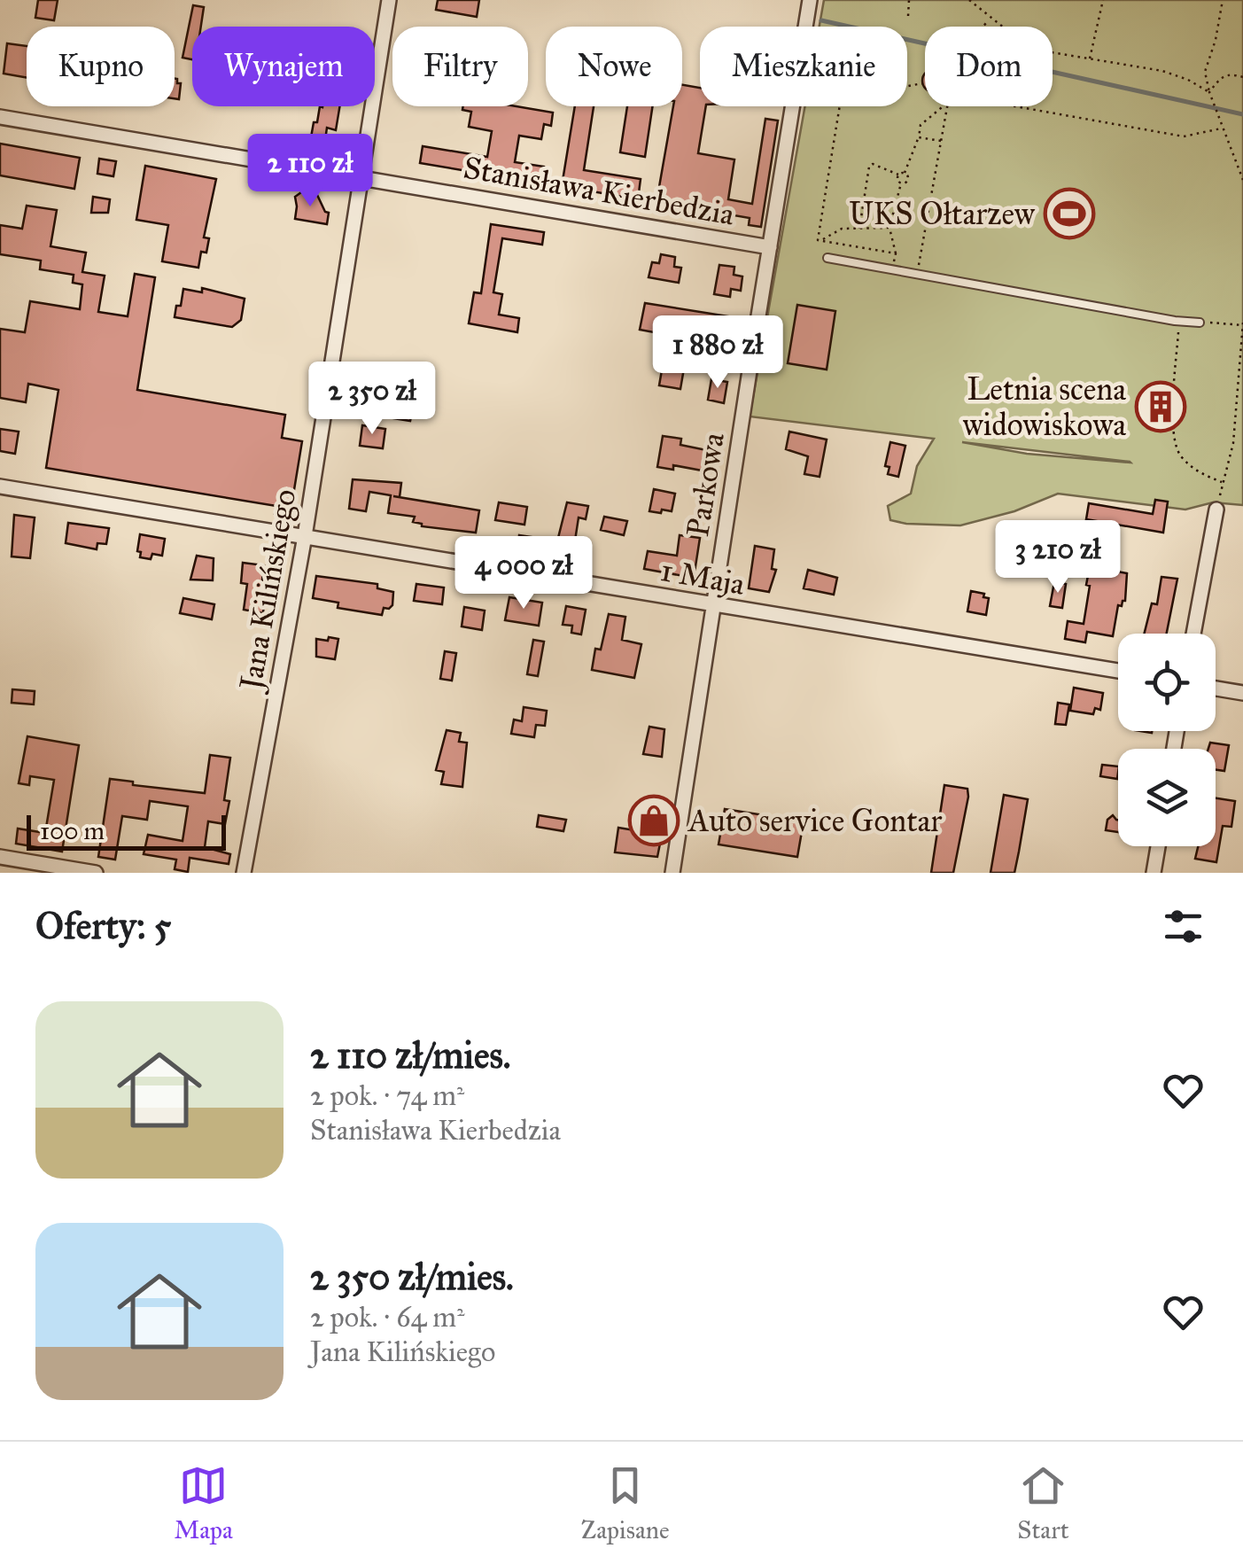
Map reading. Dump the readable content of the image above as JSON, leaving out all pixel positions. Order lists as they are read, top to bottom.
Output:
{
  "streets": {
    "street": [
      "Stanisława Kierbedzia",
      "Parkowa",
      "1 Maja",
      "Jana Kilińskiego"
    ]
  },
  "crossings": [
    ["Stanisława Kierbedzia", "Parkowa"],
    ["Stanisława Kierbedzia", "Jana Kilińskiego"],
    ["Parkowa", "1 Maja"],
    ["1 Maja", "Jana Kilińskiego"]
  ],
  "places": {
    "sports": ["UKS Ołtarzew"],
    "building": ["Letnia scena widowiskowa"],
    "shop": ["Auto service Gontar"]
  },
  "scale_bar": "100 m",
  "page": {
    "chip": [
      "Kupno",
      "Wynajem",
      "Filtry",
      "Nowe",
      "Mieszkanie",
      "Dom"
    ],
    "price": [
      "2 110 zł",
      "1 880 zł",
      "2 350 zł",
      "3 210 zł",
      "4 000 zł"
    ],
    "scale": "100 m",
    "heading": "Oferty: 5",
    "list": [
      {
        "name": "2 110 zł/mies.",
        "note": "2 pok. · 74 m² · Stanisława Kierbedzia"
      },
      {
        "name": "2 350 zł/mies.",
        "note": "2 pok. · 64 m² · Jana Kilińskiego"
      }
    ],
    "tabs": ["Mapa", "Zapisane", "Start"]
  }
}
